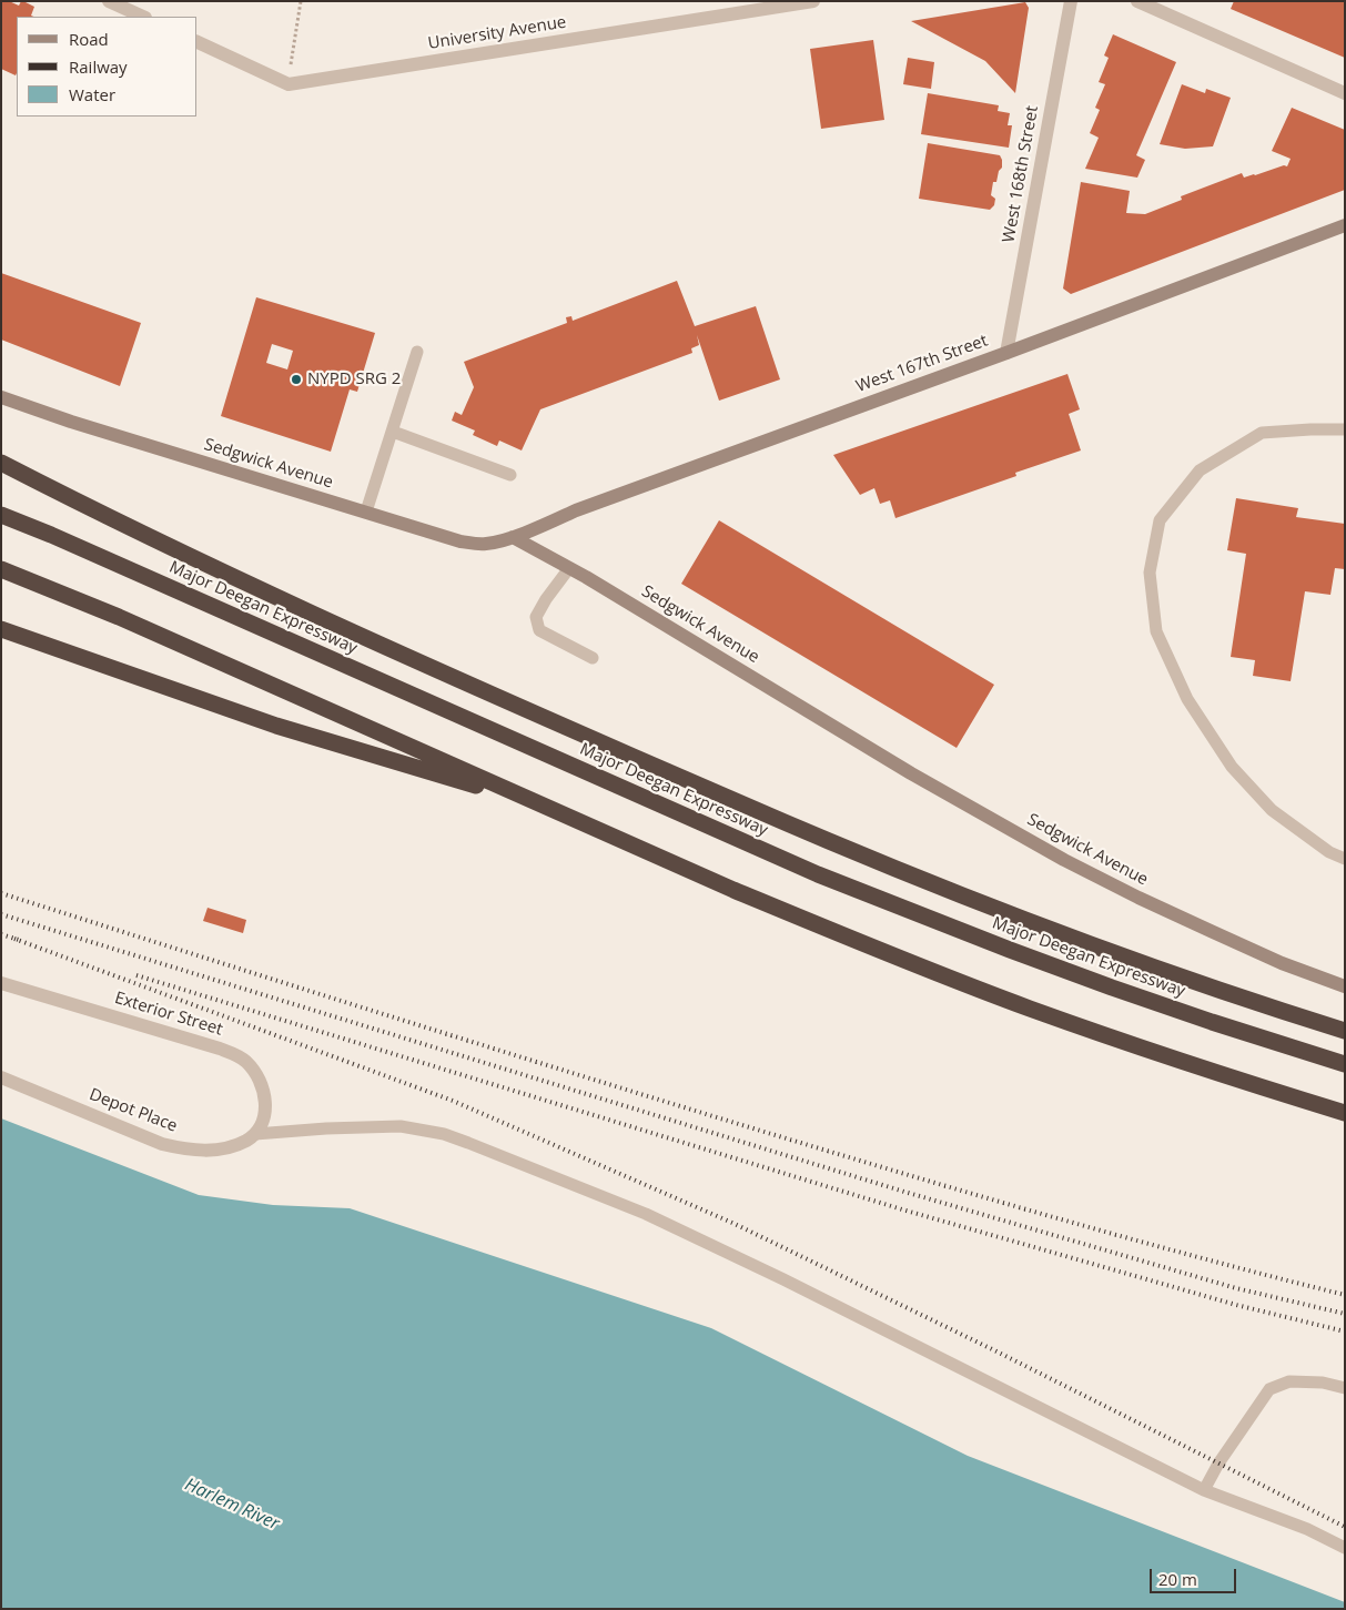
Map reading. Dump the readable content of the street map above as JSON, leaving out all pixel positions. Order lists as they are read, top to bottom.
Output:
{
  "streets": {
    "highway": ["Major Deegan Expressway"],
    "main road": ["West 167th Street", "Sedgwick Avenue"],
    "street": [
      "University Avenue",
      "West 168th Street",
      "Exterior Street",
      "Depot Place"
    ]
  },
  "crossings": [
    ["West 168th Street", "West 167th Street"],
    ["West 167th Street", "Sedgwick Avenue"],
    ["Exterior Street", "Depot Place"]
  ],
  "water": ["Harlem River"],
  "places": ["NYPD SRG 2"],
  "legend": ["Road", "Railway", "Water"],
  "scale_bar": "20 m"
}
